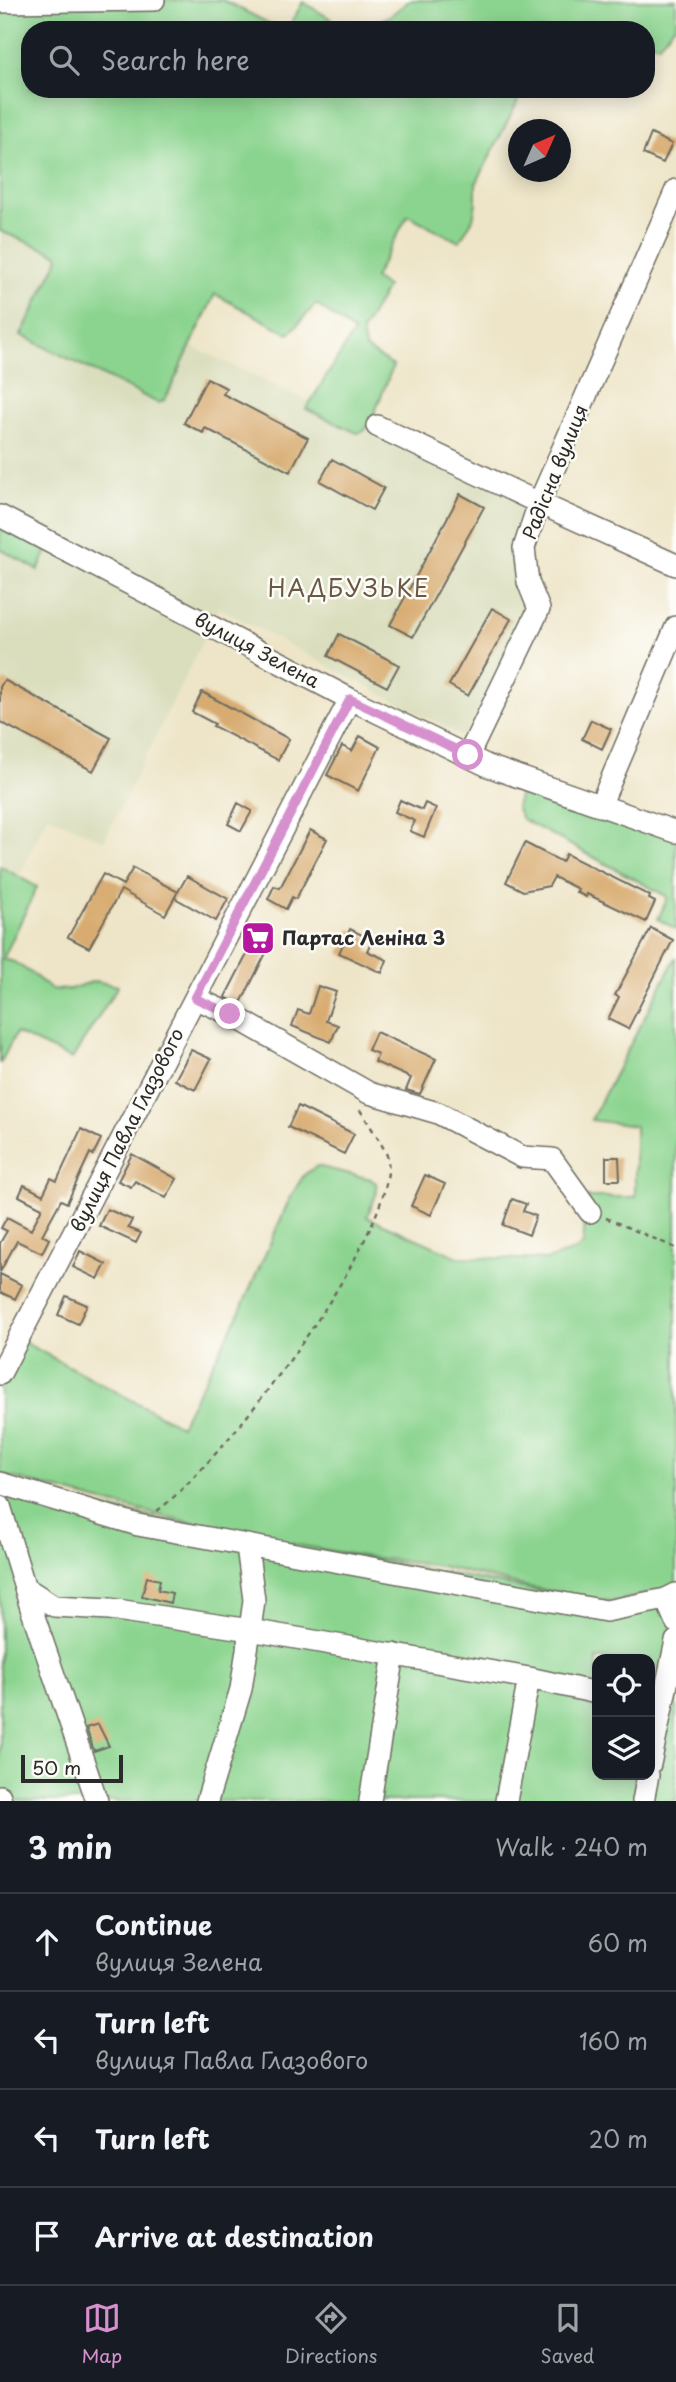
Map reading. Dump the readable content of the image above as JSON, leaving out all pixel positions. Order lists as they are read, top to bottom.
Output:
{
  "streets": {
    "street": ["Радісна вулиця", "вулиця Зелена", "вулиця Павла Глазового"]
  },
  "crossings": [
    ["Радісна вулиця", "вулиця Зелена"],
    ["вулиця Зелена", "вулиця Павла Глазового"]
  ],
  "districts": ["НАДБУЗЬКЕ"],
  "places": {
    "supermarket": ["Партас Леніна 3"]
  },
  "scale_bar": "50 m",
  "north": "top right",
  "page": {
    "search": "Search here",
    "scale": "50 m",
    "heading": ["3 min", "Walk · 240 m"],
    "list": [
      ["Continue", "вулиця Зелена", "60 m"],
      ["Turn left", "вулиця Павла Глазового", "160 m"],
      ["Turn left", "20 m"],
      "Arrive at destination"
    ],
    "nav": ["Map", "Directions", "Saved"]
  }
}
